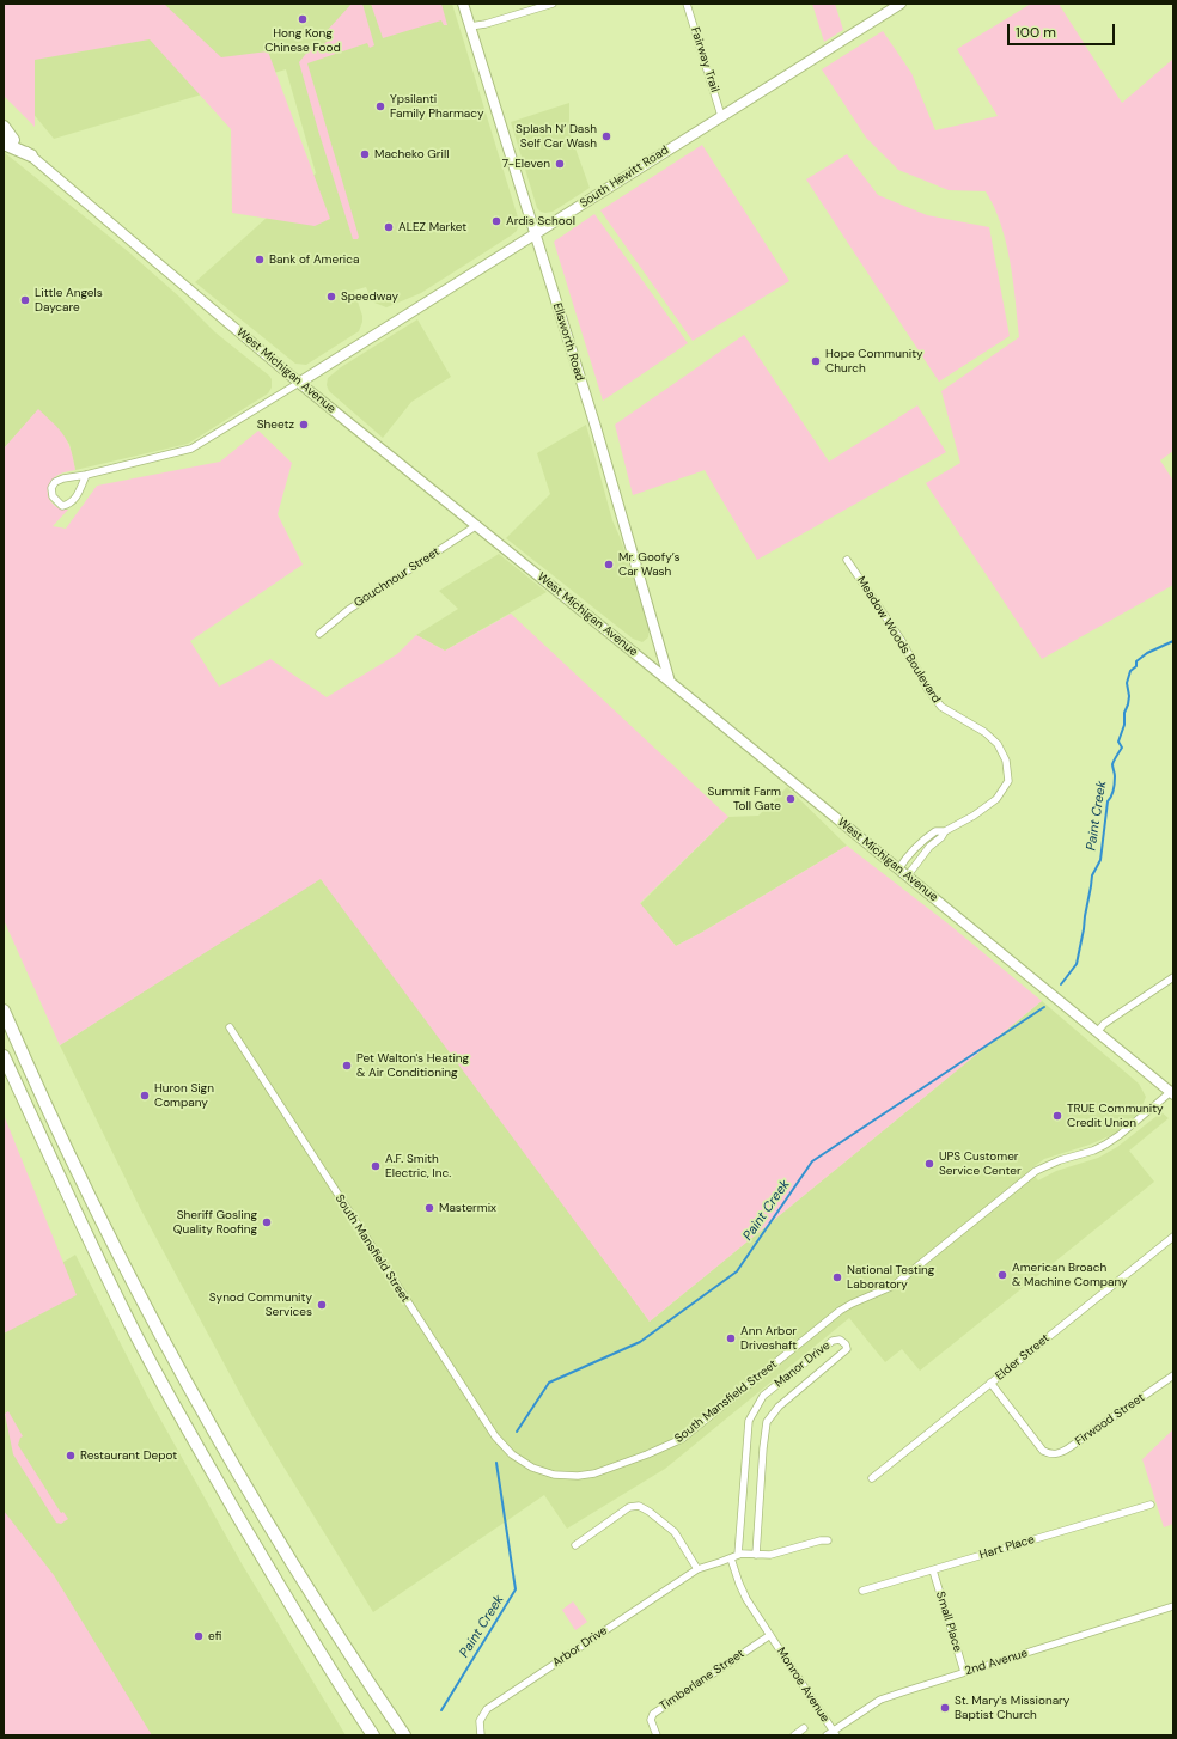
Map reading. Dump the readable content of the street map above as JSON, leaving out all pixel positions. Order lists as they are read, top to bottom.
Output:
{
  "streets": {
    "main road": ["South Hewitt Road", "Ellsworth Road", "West Michigan Avenue"],
    "street": [
      "Fairway Trail",
      "Gouchnour Street",
      "Meadow Woods Boulevard",
      "South Mansfield Street",
      "Elder Street",
      "Manor Drive",
      "Firwood Street",
      "Hart Place",
      "Small Place",
      "Arbor Drive",
      "2nd Avenue",
      "Timberlane Street",
      "Monroe Avenue"
    ]
  },
  "crossings": [
    ["Fairway Trail", "South Hewitt Road"],
    ["South Hewitt Road", "Ellsworth Road"],
    ["South Hewitt Road", "West Michigan Avenue"],
    ["Ellsworth Road", "West Michigan Avenue"],
    ["West Michigan Avenue", "Gouchnour Street"],
    ["West Michigan Avenue", "Meadow Woods Boulevard"],
    ["West Michigan Avenue", "South Mansfield Street"],
    ["Elder Street", "Firwood Street"],
    ["Manor Drive", "Arbor Drive"],
    ["Manor Drive", "Timberlane Street"],
    ["Manor Drive", "Monroe Avenue"],
    ["Hart Place", "Small Place"],
    ["Small Place", "2nd Avenue"],
    ["2nd Avenue", "Monroe Avenue"],
    ["Timberlane Street", "Monroe Avenue"]
  ],
  "water": ["Paint Creek"],
  "places": [
    "Hong Kong Chinese Food",
    "Ypsilanti Family Pharmacy",
    "Splash N’ Dash Self Car Wash",
    "Macheko Grill",
    "7-Eleven",
    "Ardis School",
    "ALEZ Market",
    "Bank of America",
    "Speedway",
    "Little Angels Daycare",
    "Hope Community Church",
    "Sheetz",
    "Mr. Goofy’s Car Wash",
    "Summit Farm Toll Gate",
    "Pet Walton's Heating & Air Conditioning",
    "Huron Sign Company",
    "TRUE Community Credit Union",
    "UPS Customer Service Center",
    "A.F. Smith Electric, Inc.",
    "Mastermix",
    "Sheriff Gosling Quality Roofing",
    "American Broach & Machine Company",
    "National Testing Laboratory",
    "Synod Community Services",
    "Ann Arbor Driveshaft",
    "Restaurant Depot",
    "efi",
    "St. Mary's Missionary Baptist Church"
  ],
  "scale_bar": "100 m"
}
